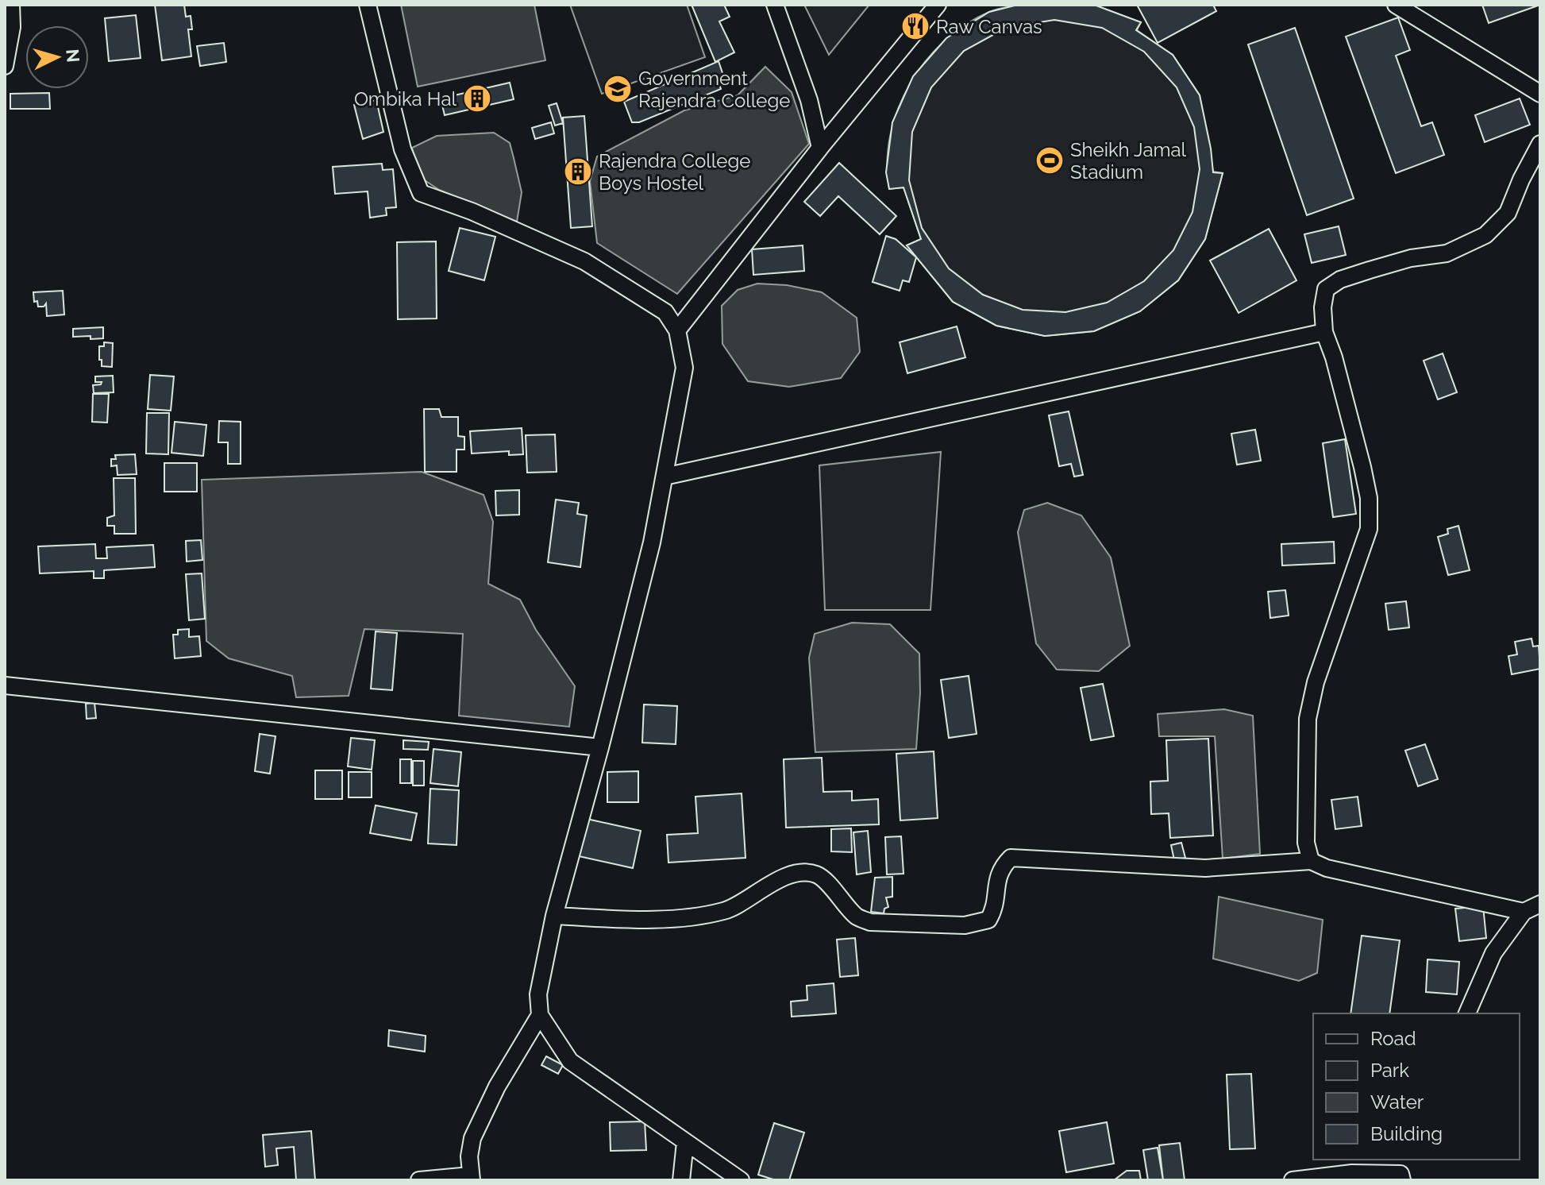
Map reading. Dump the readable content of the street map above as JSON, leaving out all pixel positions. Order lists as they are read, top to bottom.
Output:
{
  "places": {
    "restaurant": ["Raw Canvas"],
    "school or university": ["Government Rajendra College"],
    "building": ["Ombika Hal", "Rajendra College Boys Hostel"],
    "sports": ["Sheikh Jamal Stadium"]
  },
  "legend": [
    "Road",
    "Park",
    "Water",
    "Building"
  ],
  "north": "right"
}
